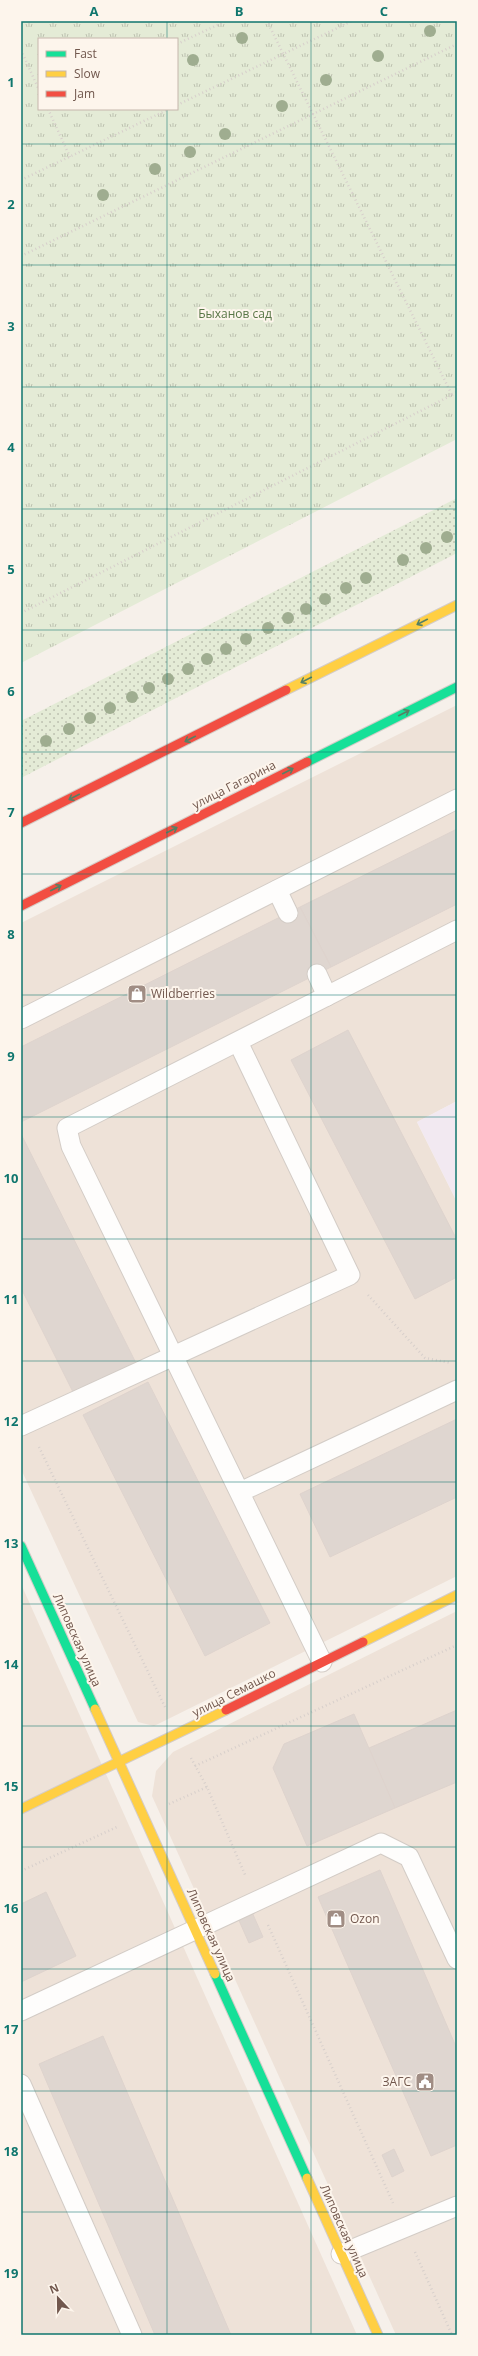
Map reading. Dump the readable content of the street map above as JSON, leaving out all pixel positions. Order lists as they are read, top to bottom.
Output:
{
  "streets": {
    "street": ["улица Гагарина", "Липовская улица", "улица Семашко"]
  },
  "crossings": [
    ["Липовская улица", "улица Семашко"]
  ],
  "parks": ["Быханов сад"],
  "places": {
    "shop": ["Wildberries", "Ozon"],
    "public building": ["ЗАГС"]
  },
  "legend": ["Fast", "Slow", "Jam"],
  "north": "top",
  "grid": {
    "columns": ["A", "B", "C"],
    "rows": [
      "1",
      "2",
      "3",
      "4",
      "5",
      "6",
      "7",
      "8",
      "9",
      "10",
      "11",
      "12",
      "13",
      "14",
      "15",
      "16",
      "17",
      "18",
      "19"
    ]
  }
}
